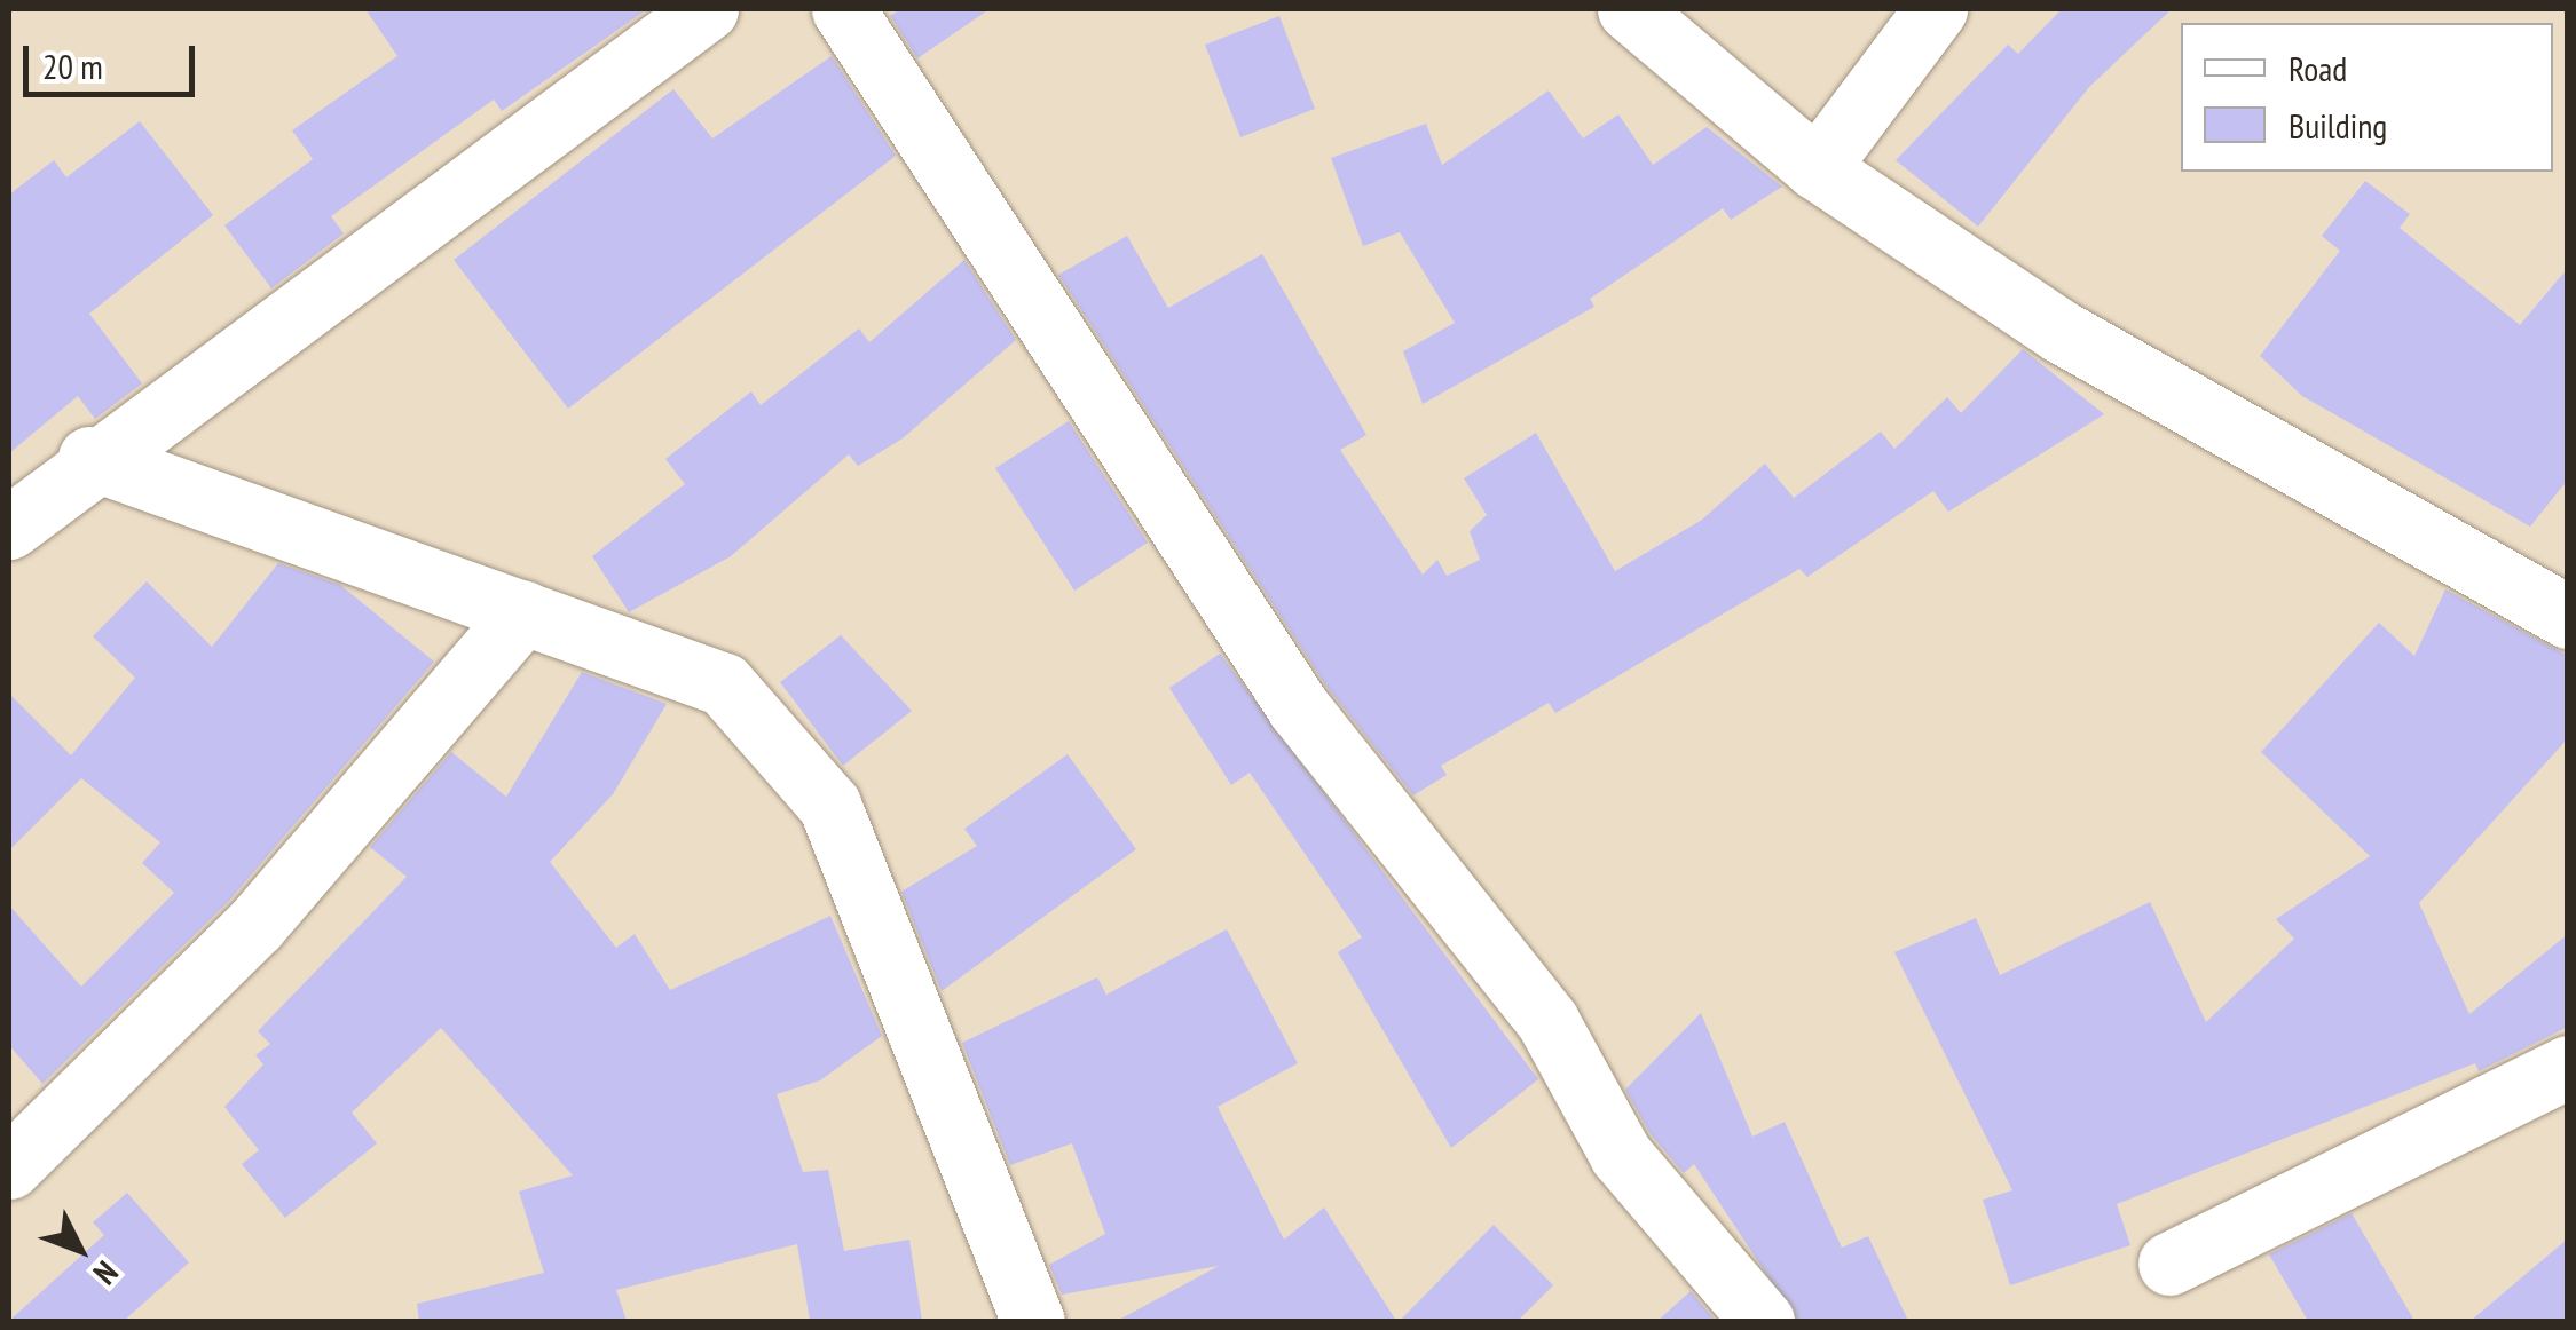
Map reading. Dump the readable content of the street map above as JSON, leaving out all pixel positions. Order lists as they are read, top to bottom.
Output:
{
  "legend": ["Road", "Building"],
  "scale_bar": "20 m",
  "north": "bottom right"
}
